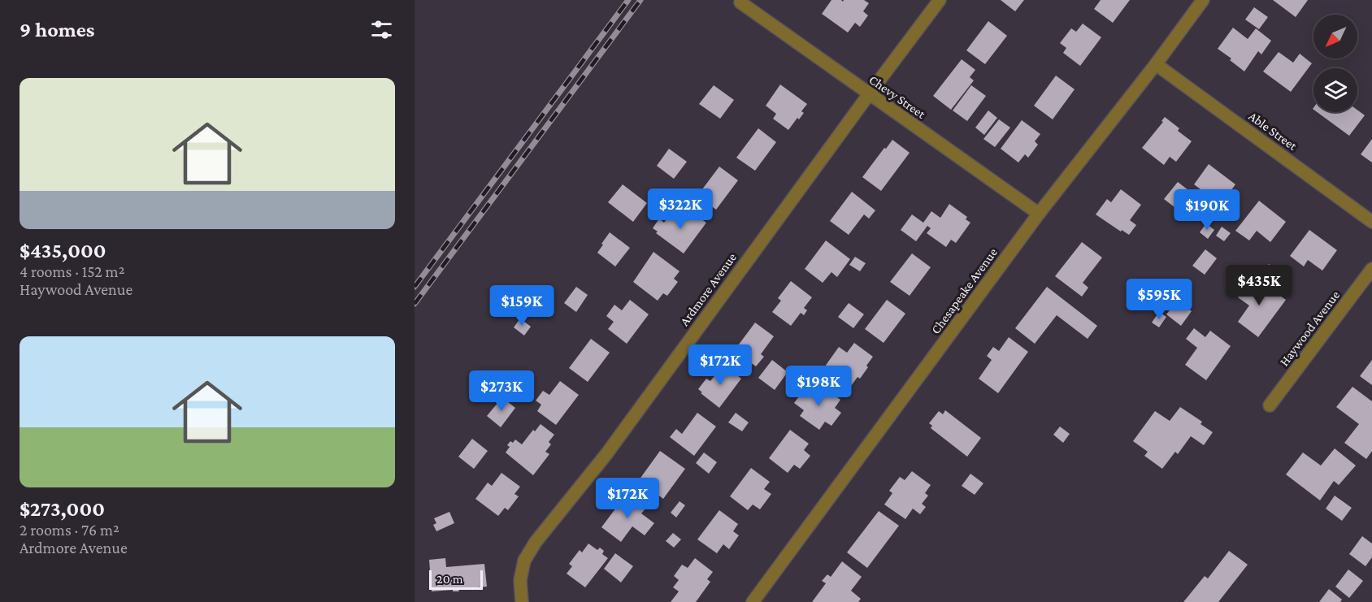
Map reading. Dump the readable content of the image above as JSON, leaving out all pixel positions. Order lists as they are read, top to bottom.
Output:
{
  "streets": {
    "street": [
      "Chevy Street",
      "Able Street",
      "Ardmore Avenue",
      "Chesapeake Avenue",
      "Haywood Avenue"
    ]
  },
  "crossings": [
    ["Chevy Street", "Ardmore Avenue"],
    ["Chevy Street", "Chesapeake Avenue"],
    ["Able Street", "Chesapeake Avenue"]
  ],
  "scale_bar": "20 m",
  "north": "bottom left",
  "page": {
    "heading": "9 homes",
    "list": [
      {
        "name": "$435,000",
        "note": "4 rooms · 152 m² · Haywood Avenue"
      },
      {
        "name": "$273,000",
        "note": "2 rooms · 76 m² · Ardmore Avenue"
      }
    ],
    "price": [
      "$322K",
      "$190K",
      "$435K",
      "$595K",
      "$159K",
      "$172K",
      "$198K",
      "$273K",
      "$172K"
    ],
    "scale": "20 m"
  }
}
